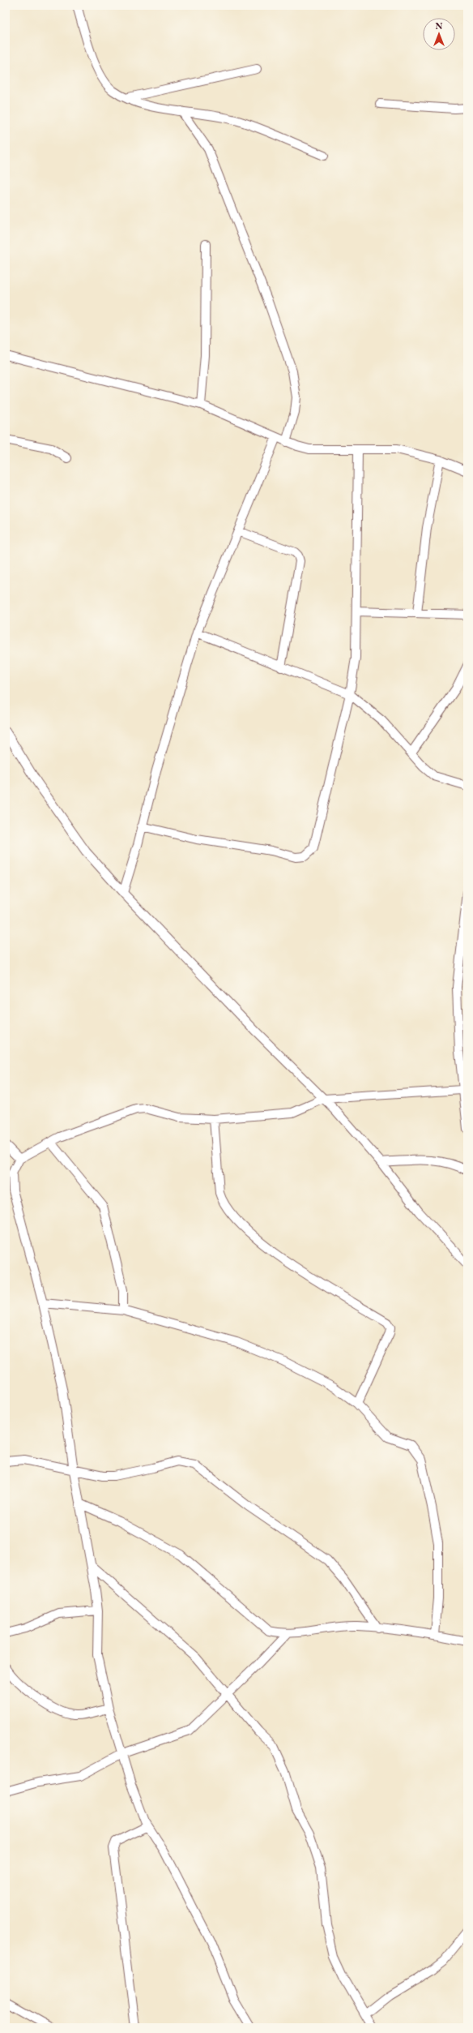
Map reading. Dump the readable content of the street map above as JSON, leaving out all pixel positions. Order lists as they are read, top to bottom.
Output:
{
  "north": "top"
}
